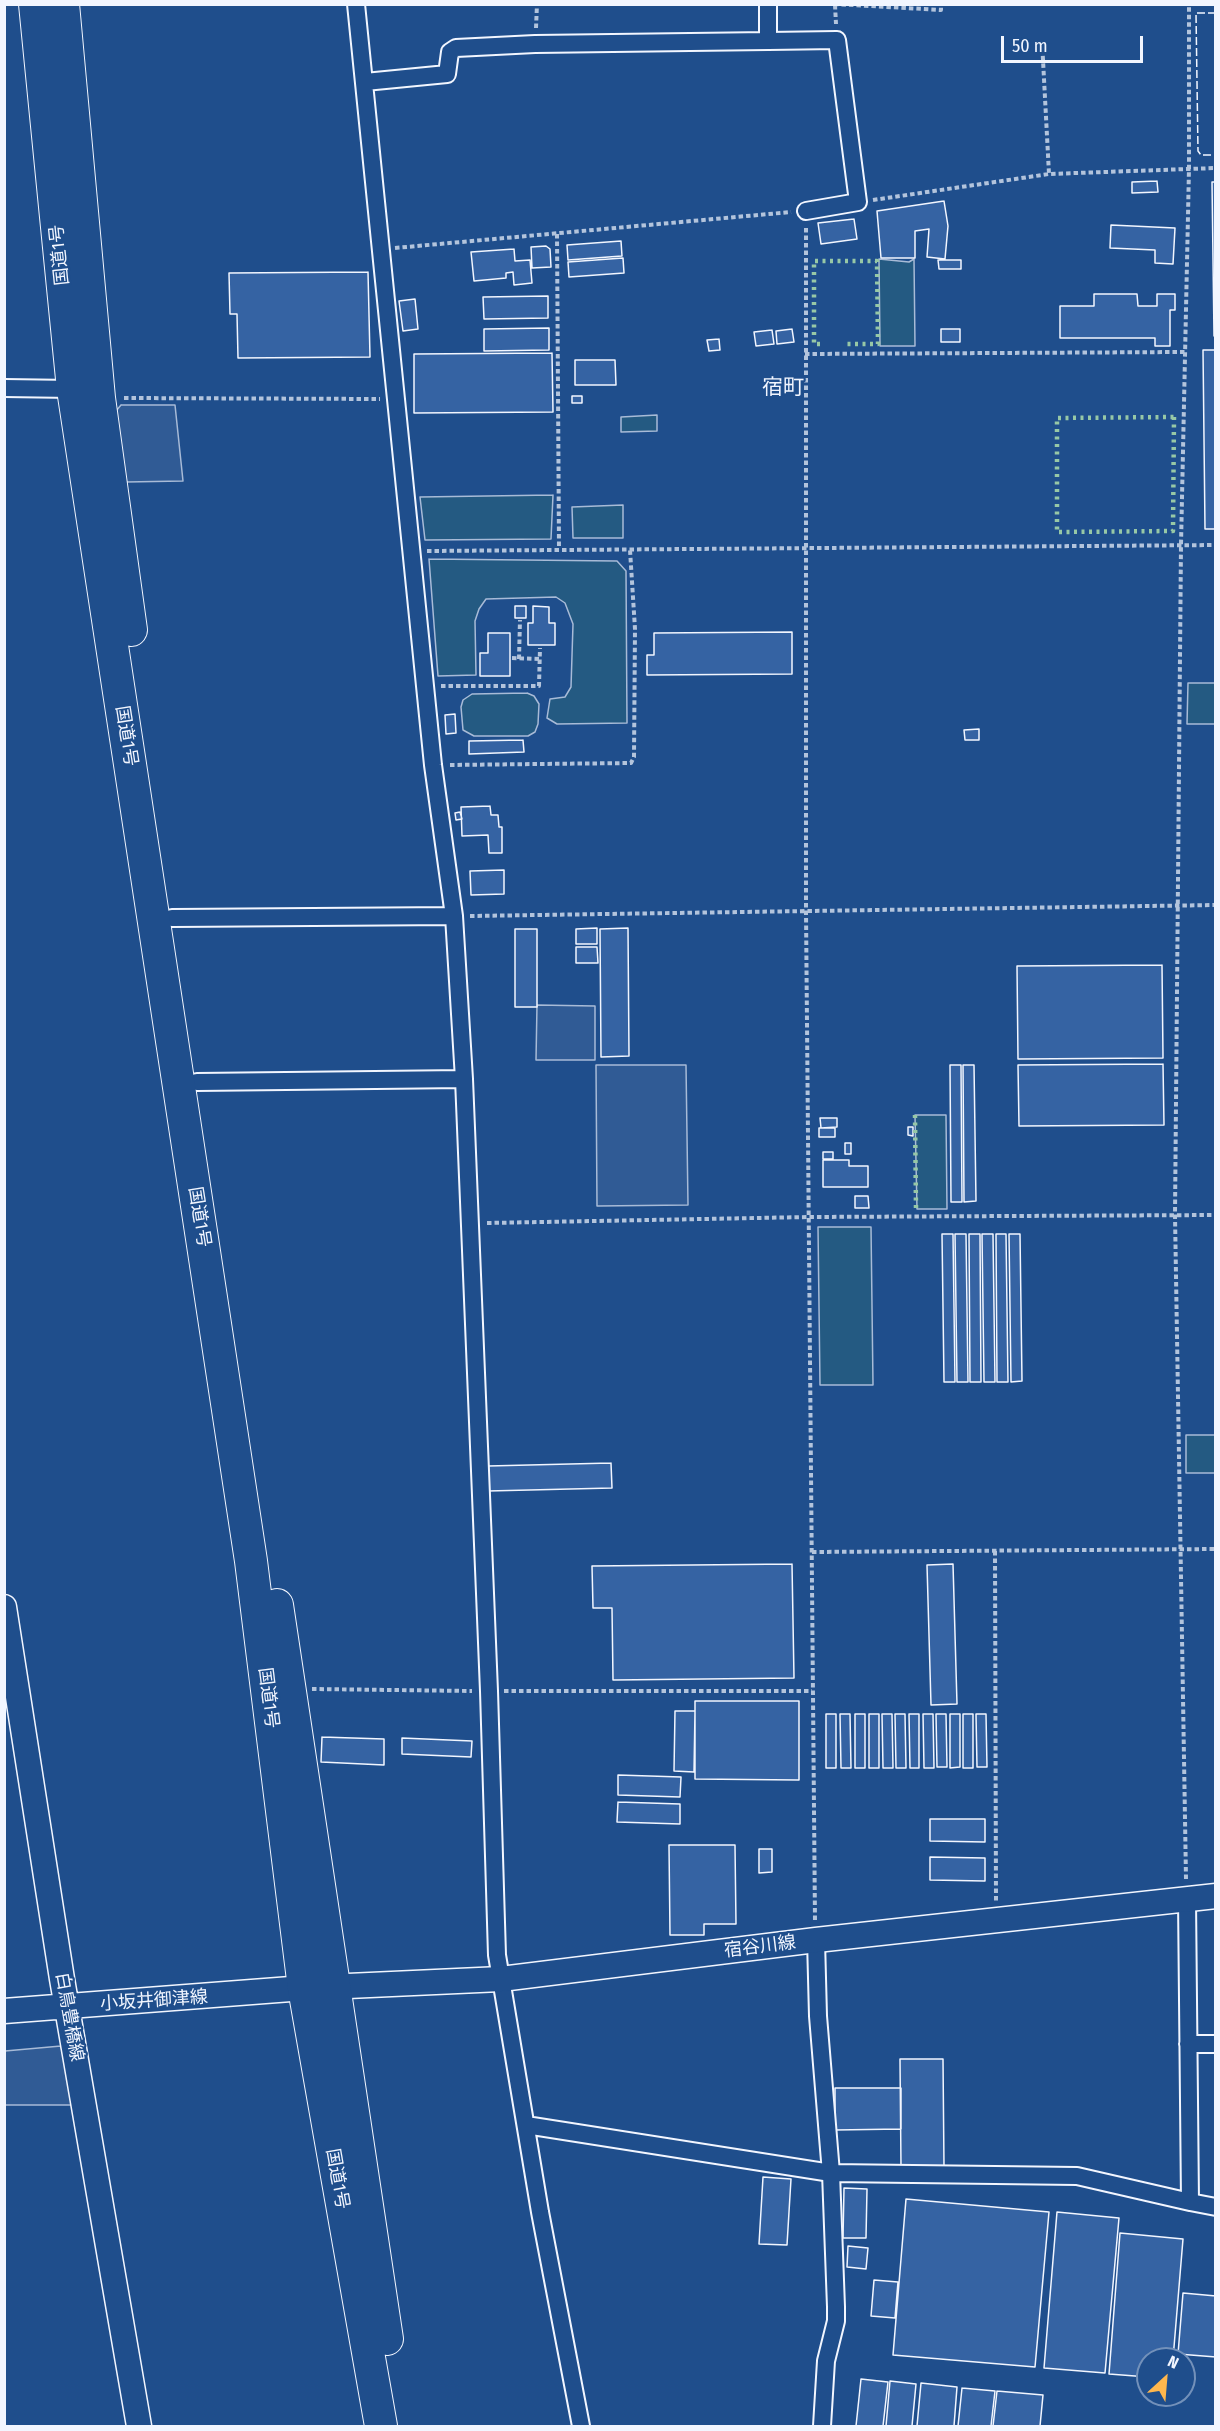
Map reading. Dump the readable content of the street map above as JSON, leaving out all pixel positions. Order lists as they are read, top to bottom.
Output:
{
  "streets": {
    "highway": ["国道1号"],
    "main road": ["宿谷川線", "小坂井御津線", "白鳥豊橋線"]
  },
  "crossings": [
    ["国道1号", "宿谷川線"],
    ["国道1号", "小坂井御津線"],
    ["宿谷川線", "小坂井御津線"],
    ["小坂井御津線", "白鳥豊橋線"]
  ],
  "districts": ["宿町"],
  "scale_bar": "50 m",
  "north": "top right"
}
